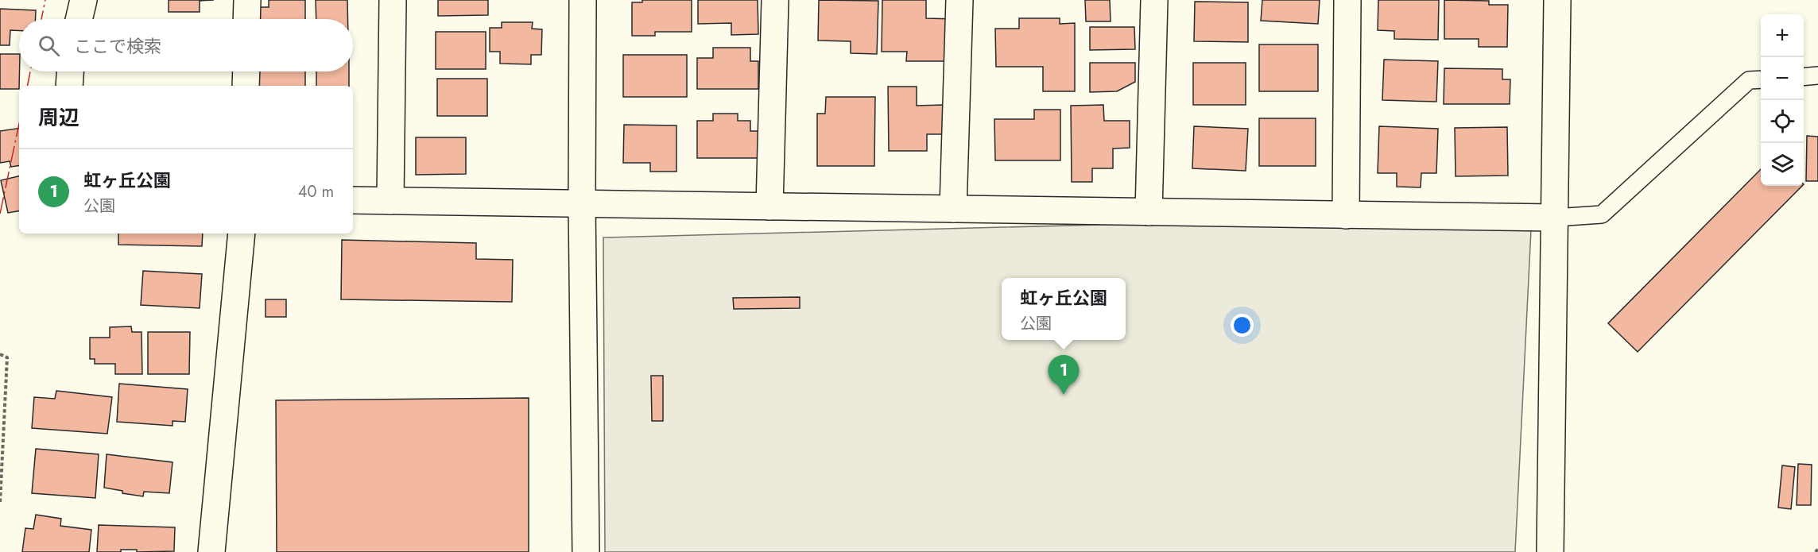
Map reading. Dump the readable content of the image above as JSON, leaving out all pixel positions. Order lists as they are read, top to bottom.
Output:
{
  "page": {
    "map_buttons": ["+", "−"],
    "search": "ここで検索",
    "heading": "周辺",
    "list": [
      {
        "mark": "1",
        "name": "虹ヶ丘公園",
        "note": "公園",
        "value": "40 m"
      }
    ],
    "popup": ["虹ヶ丘公園", "公園"],
    "pins": "1"
  }
}
